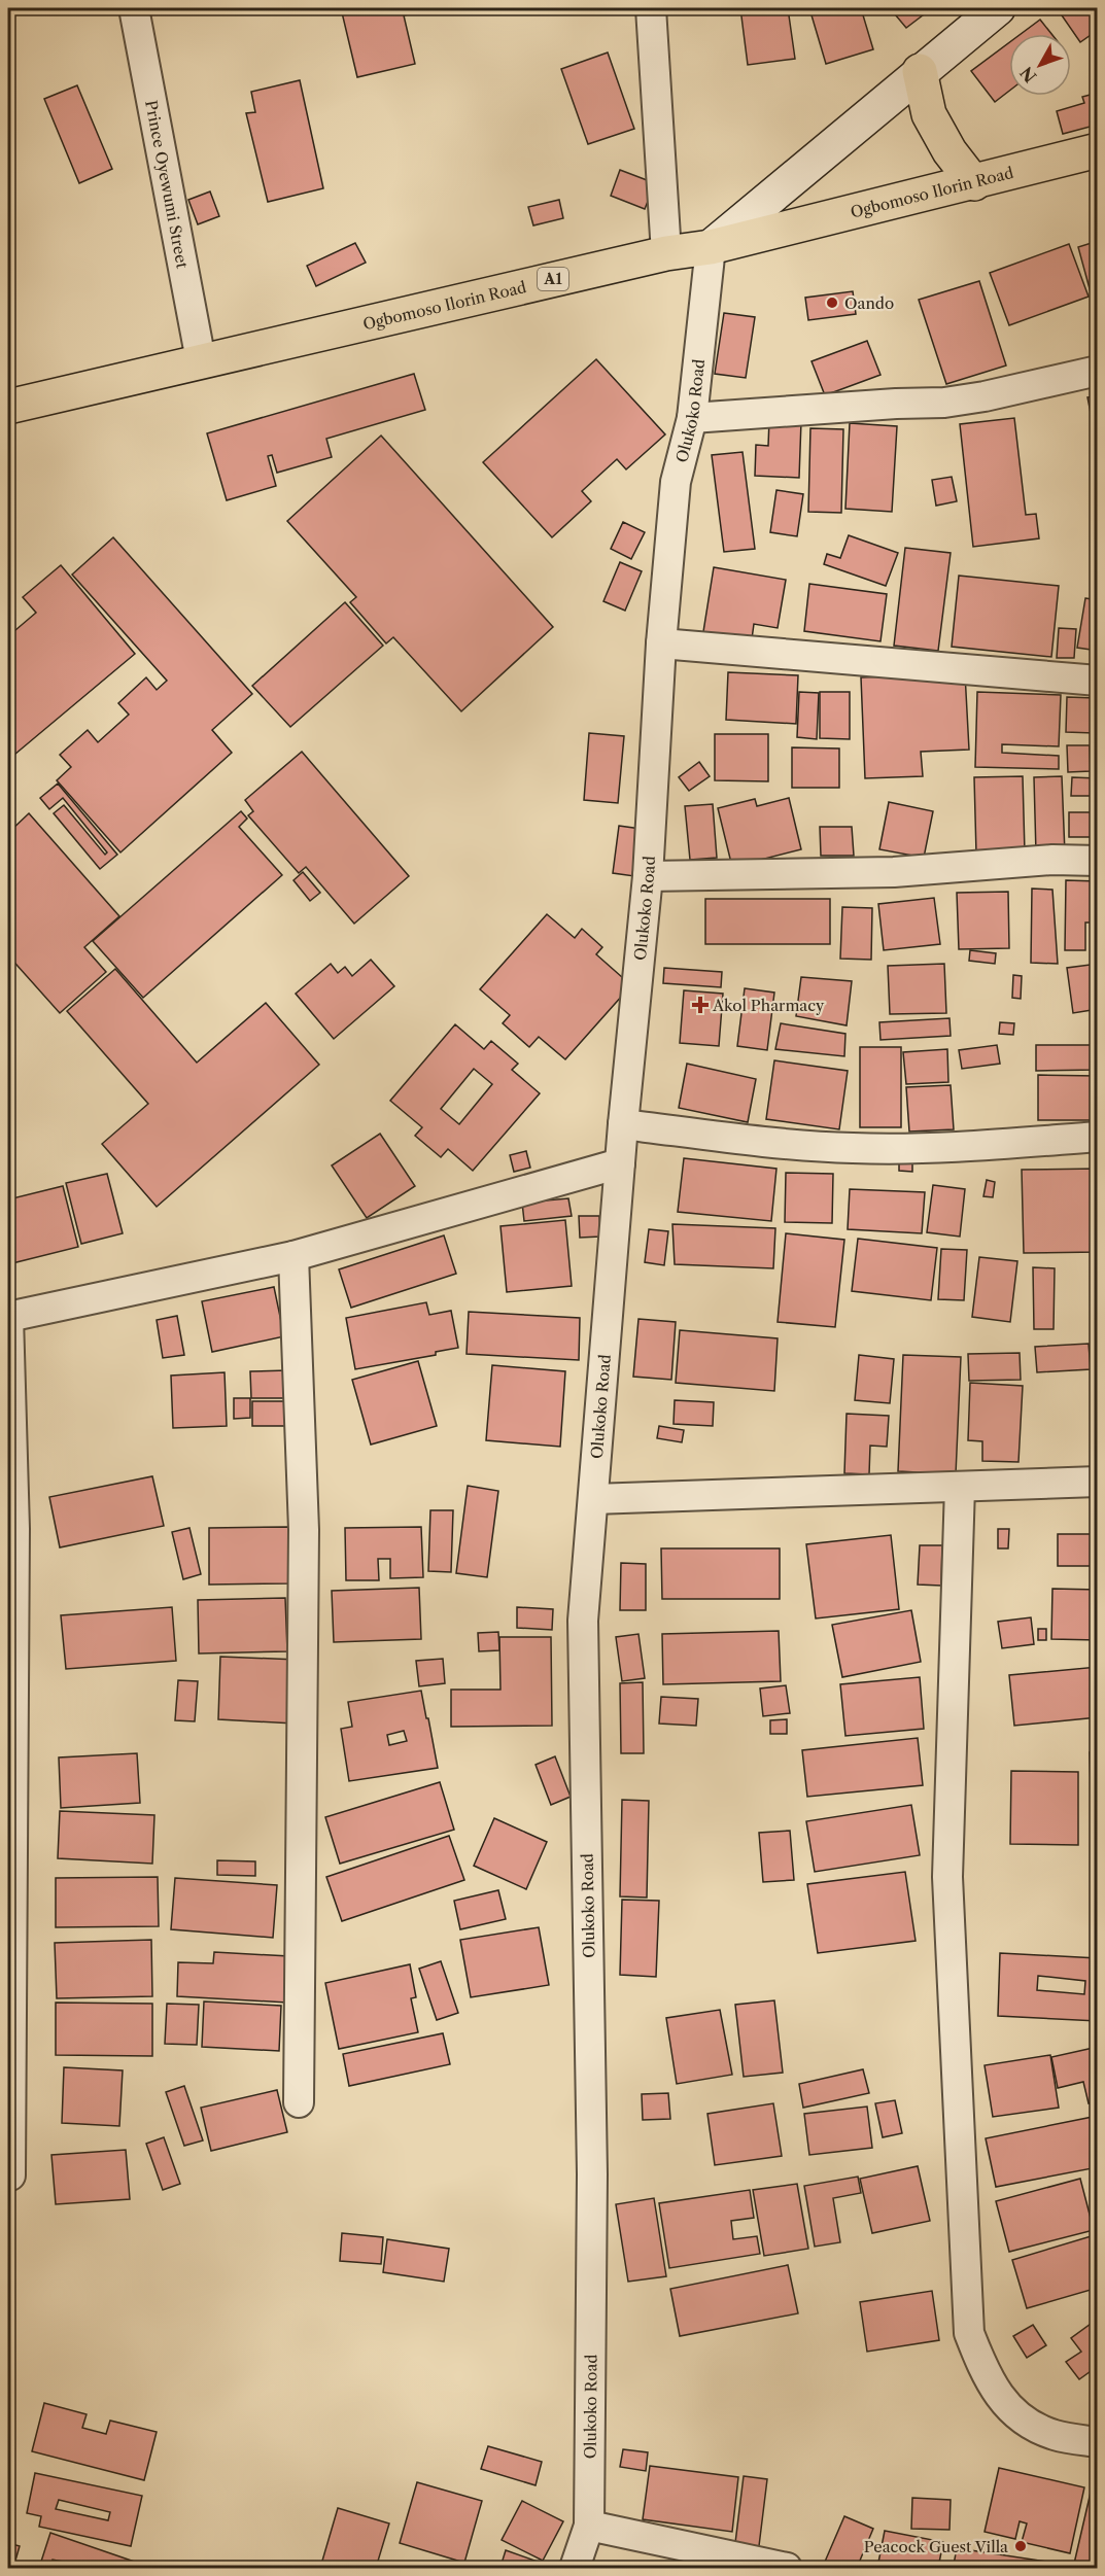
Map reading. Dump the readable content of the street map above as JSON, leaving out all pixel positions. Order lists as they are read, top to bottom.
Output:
{
  "streets": {
    "highway": ["Ogbomoso Ilorin Road", "A1"],
    "street": ["Prince Oyewumi Street", "Olukoko Road"]
  },
  "crossings": [
    ["Prince Oyewumi Street", "Ogbomoso Ilorin Road"],
    ["Ogbomoso Ilorin Road", "Olukoko Road"]
  ],
  "places": {
    "other": ["Oando", "Peacock Guest Villa"],
    "health": ["Akol Pharmacy"]
  },
  "north": "bottom left"
}
